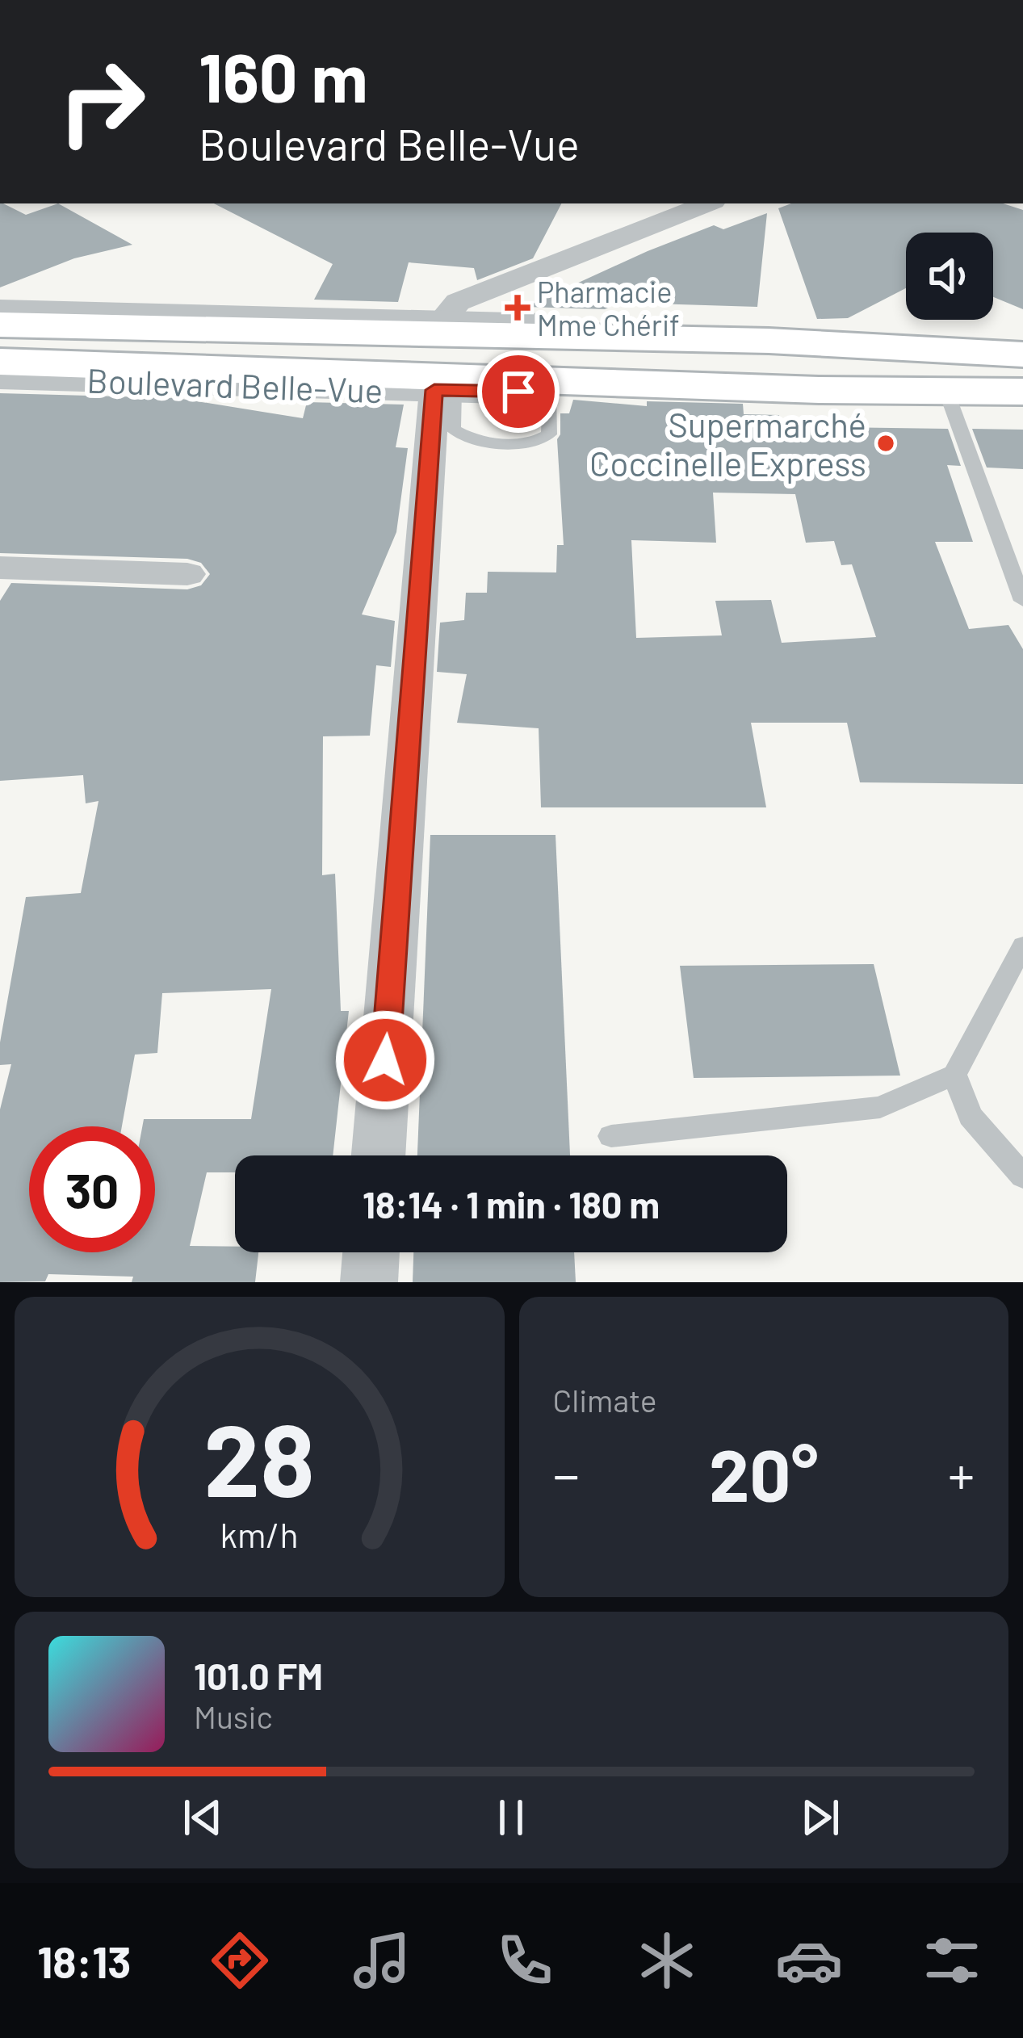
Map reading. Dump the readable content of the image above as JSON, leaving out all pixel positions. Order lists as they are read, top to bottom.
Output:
{
  "streets": {
    "main road": ["Boulevard Belle-Vue"]
  },
  "places": {
    "health": ["Pharmacie Mme Chérif"],
    "other": ["Supermarché Coccinelle Express"]
  },
  "page": {
    "turn": ["160 m", "Boulevard Belle-Vue"],
    "limit": "30",
    "trip": "18:14 · 1 min · 180 m",
    "tile": "Climate",
    "heat": ["−", "20°", "+"],
    "song": ["101.0 FM", "Music"],
    "tabs": "18:13",
    "gauge": ["28", "km/h"]
  }
}
